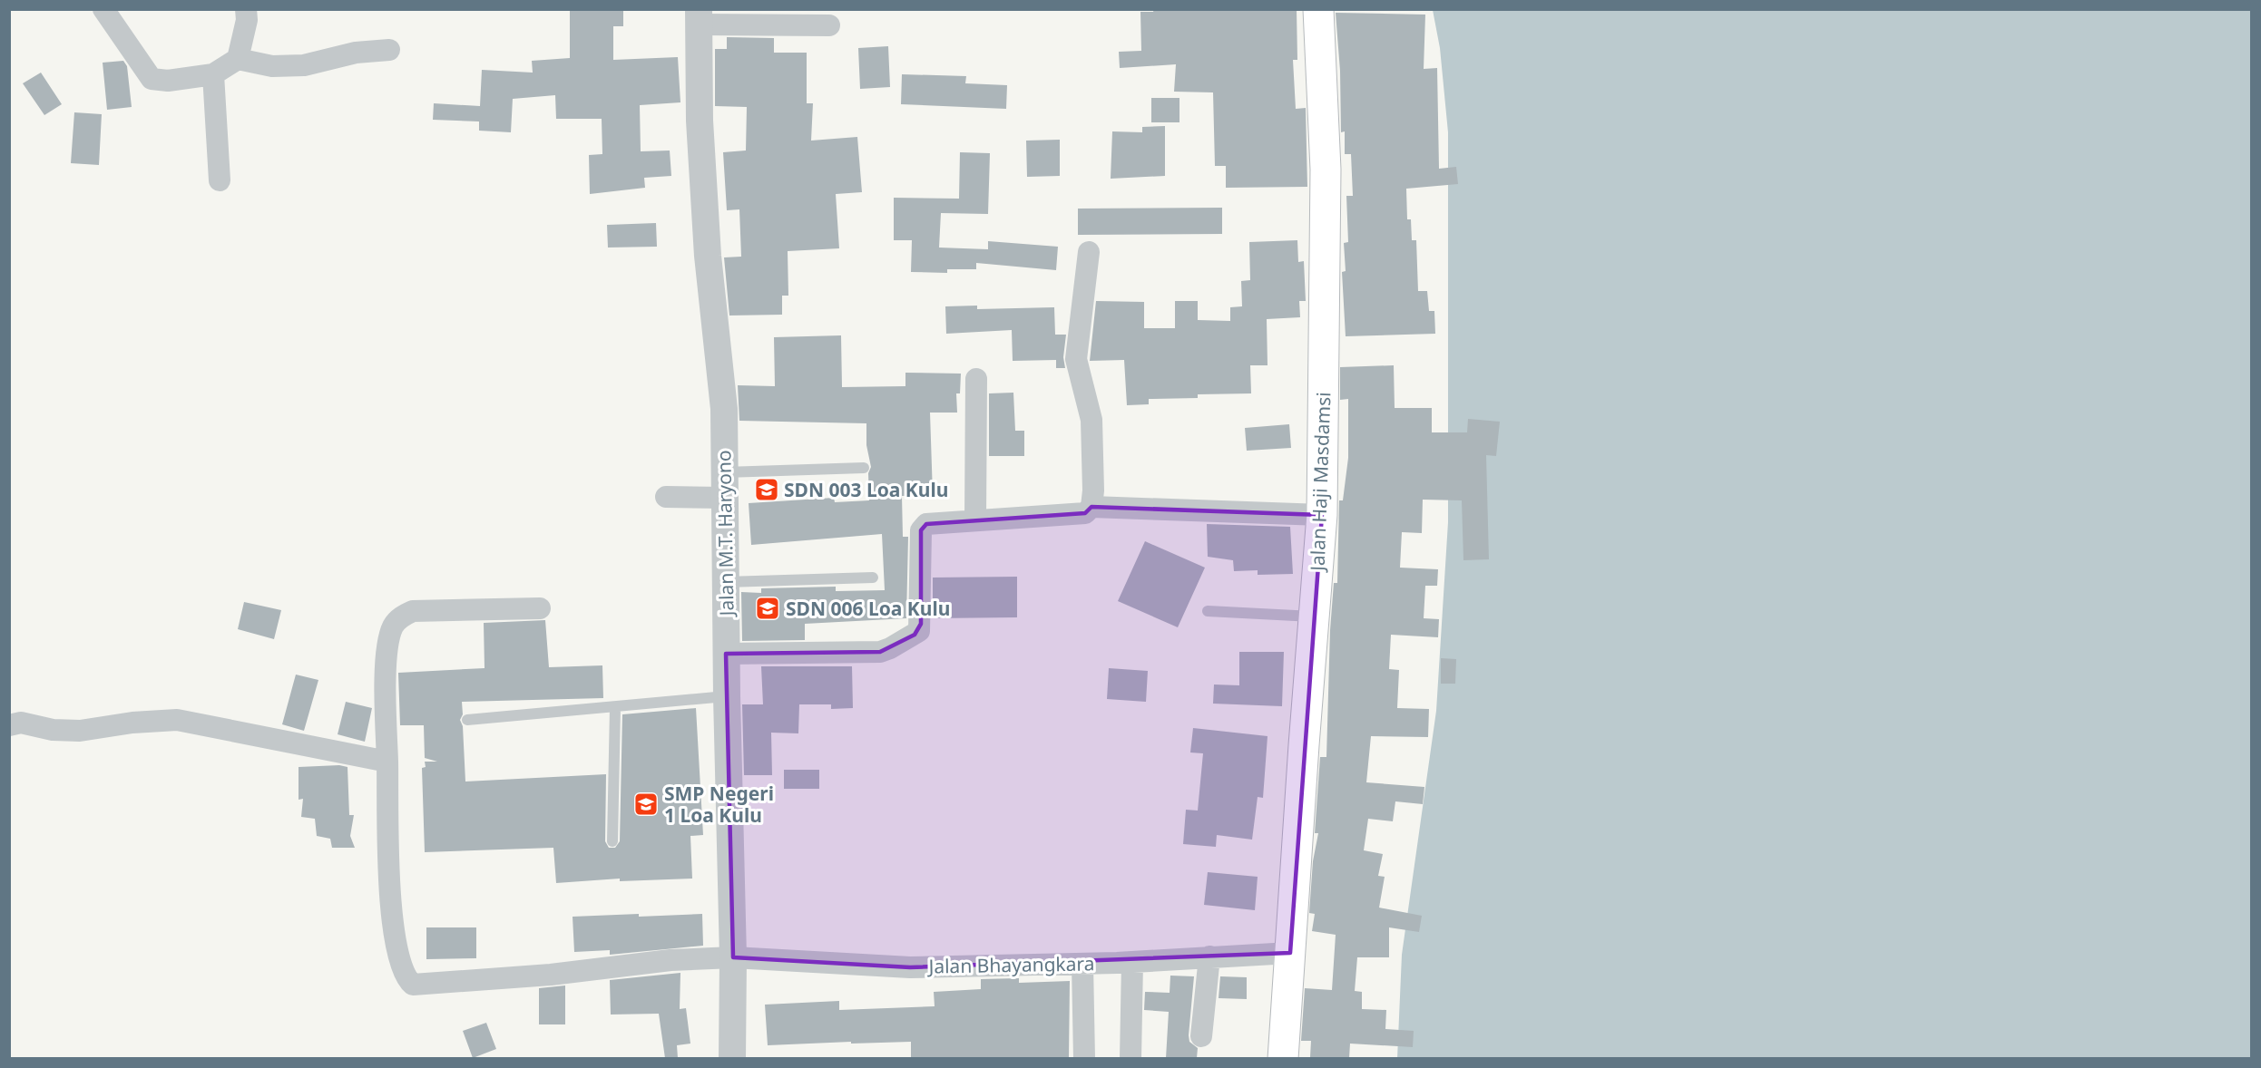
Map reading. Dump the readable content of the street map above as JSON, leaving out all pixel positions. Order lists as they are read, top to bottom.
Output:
{
  "streets": {
    "highway": ["Jalan Haji Masdamsi"],
    "street": ["Jalan M.T. Haryono", "Jalan Bhayangkara"]
  },
  "crossings": [
    ["Jalan Haji Masdamsi", "Jalan Bhayangkara"],
    ["Jalan M.T. Haryono", "Jalan Bhayangkara"]
  ],
  "places": {
    "school or university": ["SDN 003 Loa Kulu", "SDN 006 Loa Kulu", "SMP Negeri 1 Loa Kulu"]
  }
}
